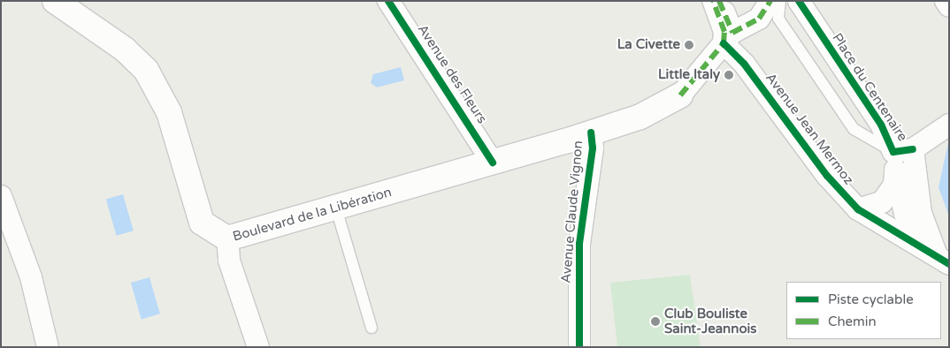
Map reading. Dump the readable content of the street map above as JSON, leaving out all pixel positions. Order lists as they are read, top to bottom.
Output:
{
  "streets": {
    "main road": ["Avenue Claude Vignon", "Boulevard de la Libération"],
    "street": ["Avenue des Fleurs", "Place du Centenaire", "Avenue Jean Mermoz"]
  },
  "crossings": [
    ["Avenue des Fleurs", "Boulevard de la Libération"],
    ["Place du Centenaire", "Avenue Jean Mermoz"],
    ["Avenue Jean Mermoz", "Avenue Claude Vignon"],
    ["Avenue Claude Vignon", "Boulevard de la Libération"]
  ],
  "places": ["La Civette", "Little Italy", "Club Bouliste Saint-Jeannois"],
  "legend": ["Piste cyclable", "Chemin"]
}
